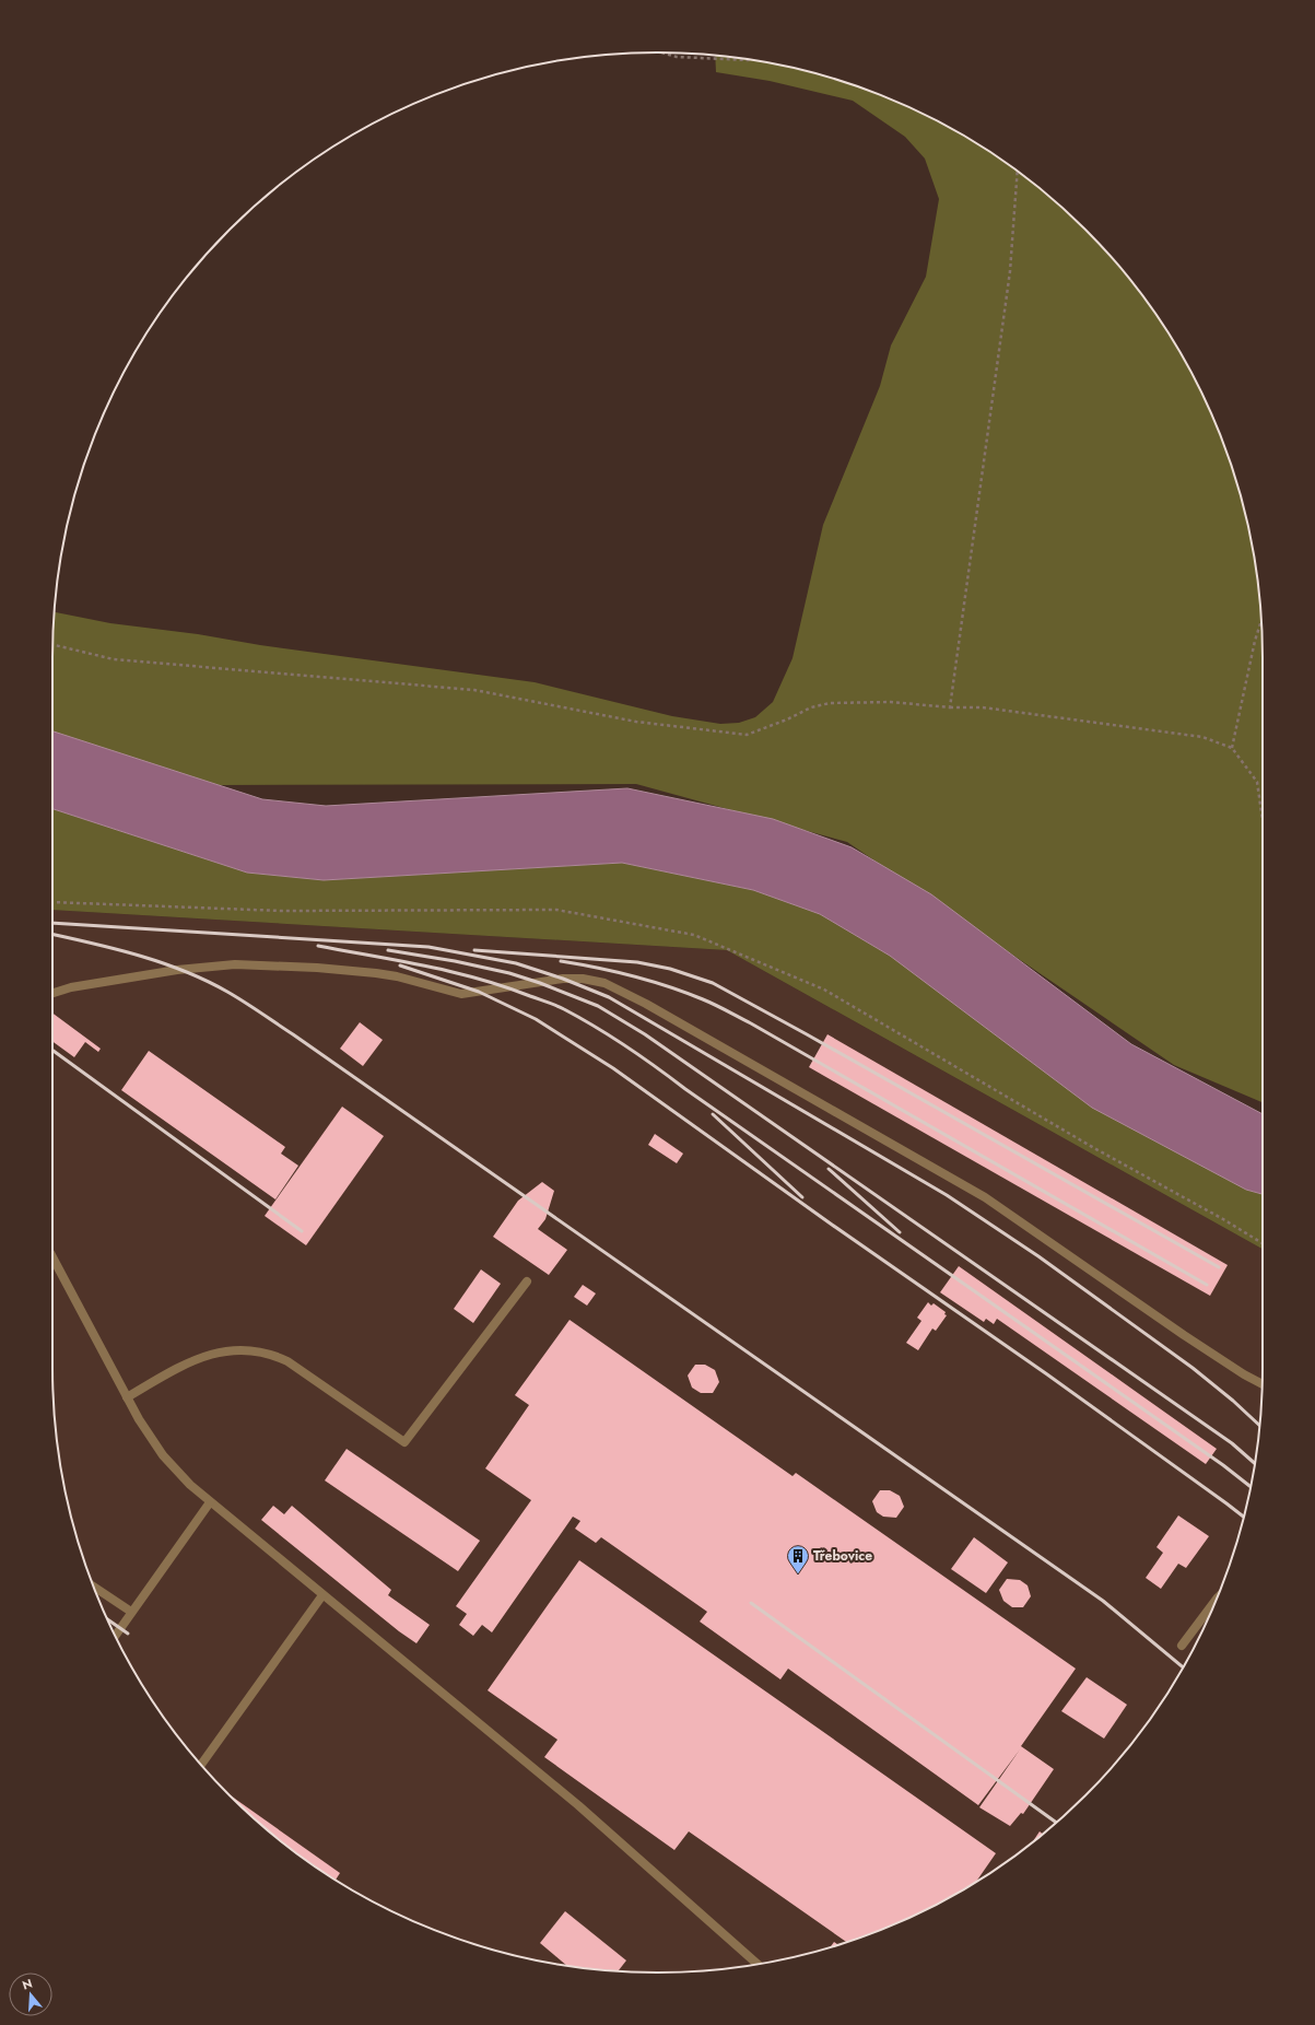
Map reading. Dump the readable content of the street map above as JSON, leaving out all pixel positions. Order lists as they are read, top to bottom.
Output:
{
  "places": {
    "building": ["Třebovice"]
  },
  "north": "top"
}
